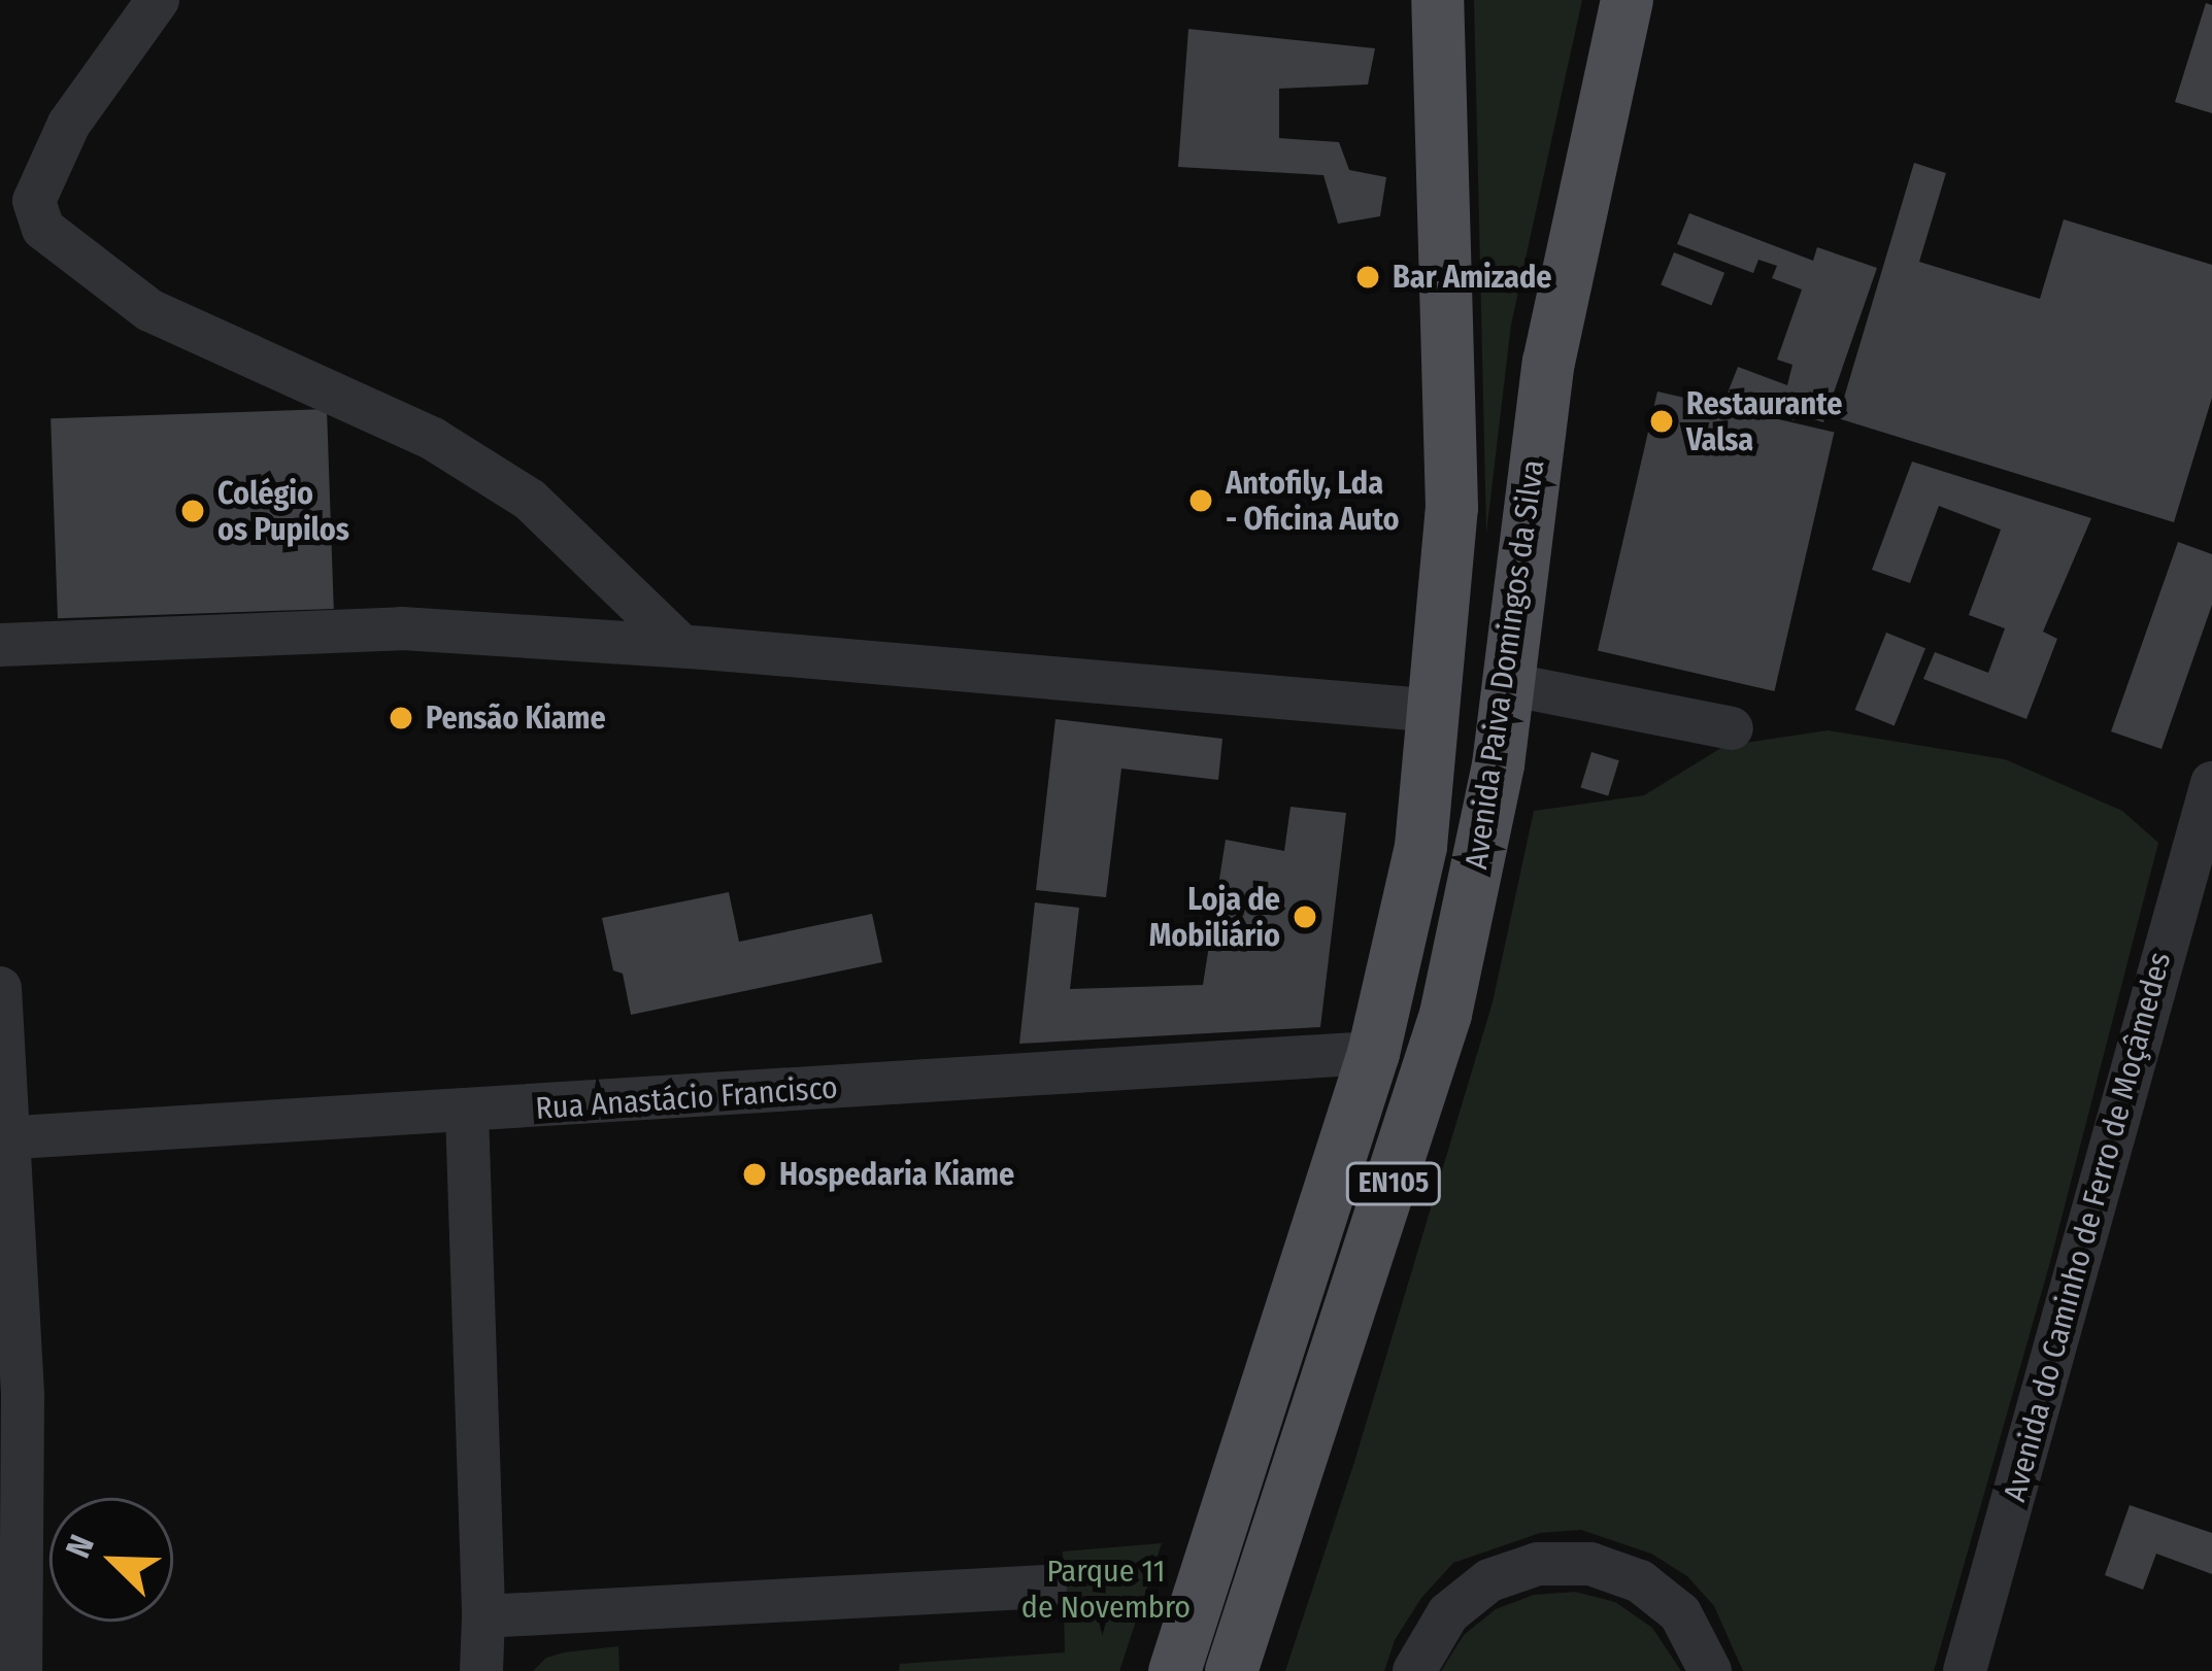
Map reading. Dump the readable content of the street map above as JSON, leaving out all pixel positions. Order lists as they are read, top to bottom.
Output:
{
  "streets": {
    "main road": ["Avenida Paiva Domingos da Silva", "EN105"],
    "street": ["Rua Anastácio Francisco", "Avenida do Caminho de Ferro de Moçâmedes"]
  },
  "crossings": [
    ["Avenida Paiva Domingos da Silva", "Rua Anastácio Francisco"]
  ],
  "parks": ["Parque 11 de Novembro"],
  "places": [
    "Bar Amizade",
    "Restaurante Valsa",
    "Antofily, Lda - Oficina Auto",
    "Colégio os Pupilos",
    "Pensão Kiame",
    "Loja de Mobiliário",
    "Hospedaria Kiame"
  ],
  "north": "top left"
}
